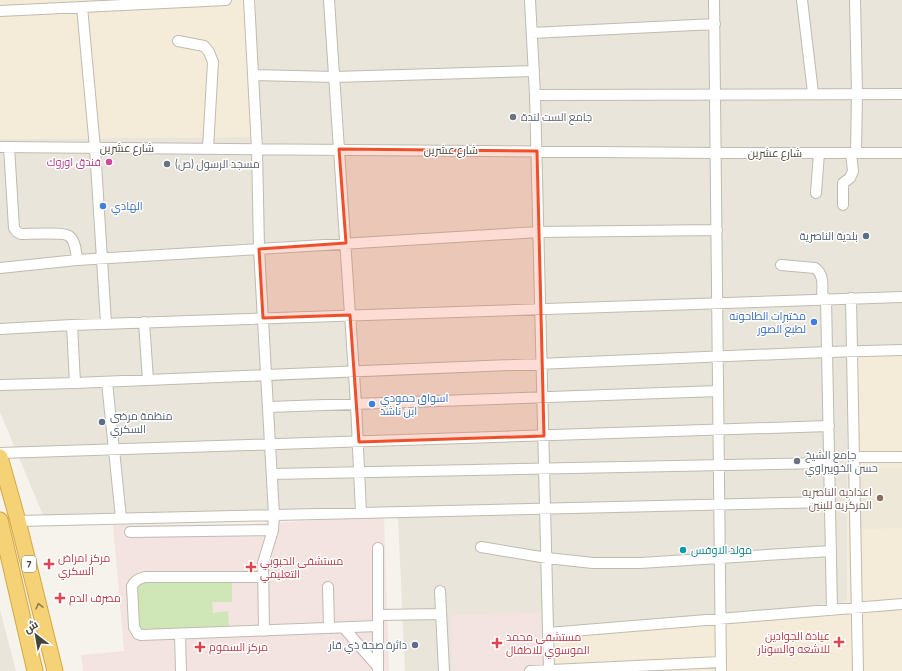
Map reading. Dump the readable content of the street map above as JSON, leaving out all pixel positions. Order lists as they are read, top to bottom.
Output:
{
  "streets": {
    "highway": ["7"],
    "street": ["شارع عشرين"]
  },
  "places": {
    "other": [
      "جامع الست لندة",
      "فندق اوروك",
      "مسجد الرسول (ص)",
      "الهادي",
      "بلدية الناصرية",
      "مختبرات الطاحونه لطبع الصور",
      "اسواق حمودي ابن ناشد",
      "منظمة مرضى السكري",
      "جامع الشيخ حسن الخويبراوي",
      "اعداديه الناصريه المركزيه للبنين",
      "مولد الاوفس",
      "دائرة صحة ذي قار"
    ],
    "health": [
      "مركز امراض السكري",
      "مستشفى الحبوبي التعليمي",
      "مصرف الدم",
      "عيادة الجوادين للاشعه والسونار",
      "مستشفى محمد الموسوي للاطفال",
      "مركز السموم"
    ]
  },
  "north": "top left"
}
